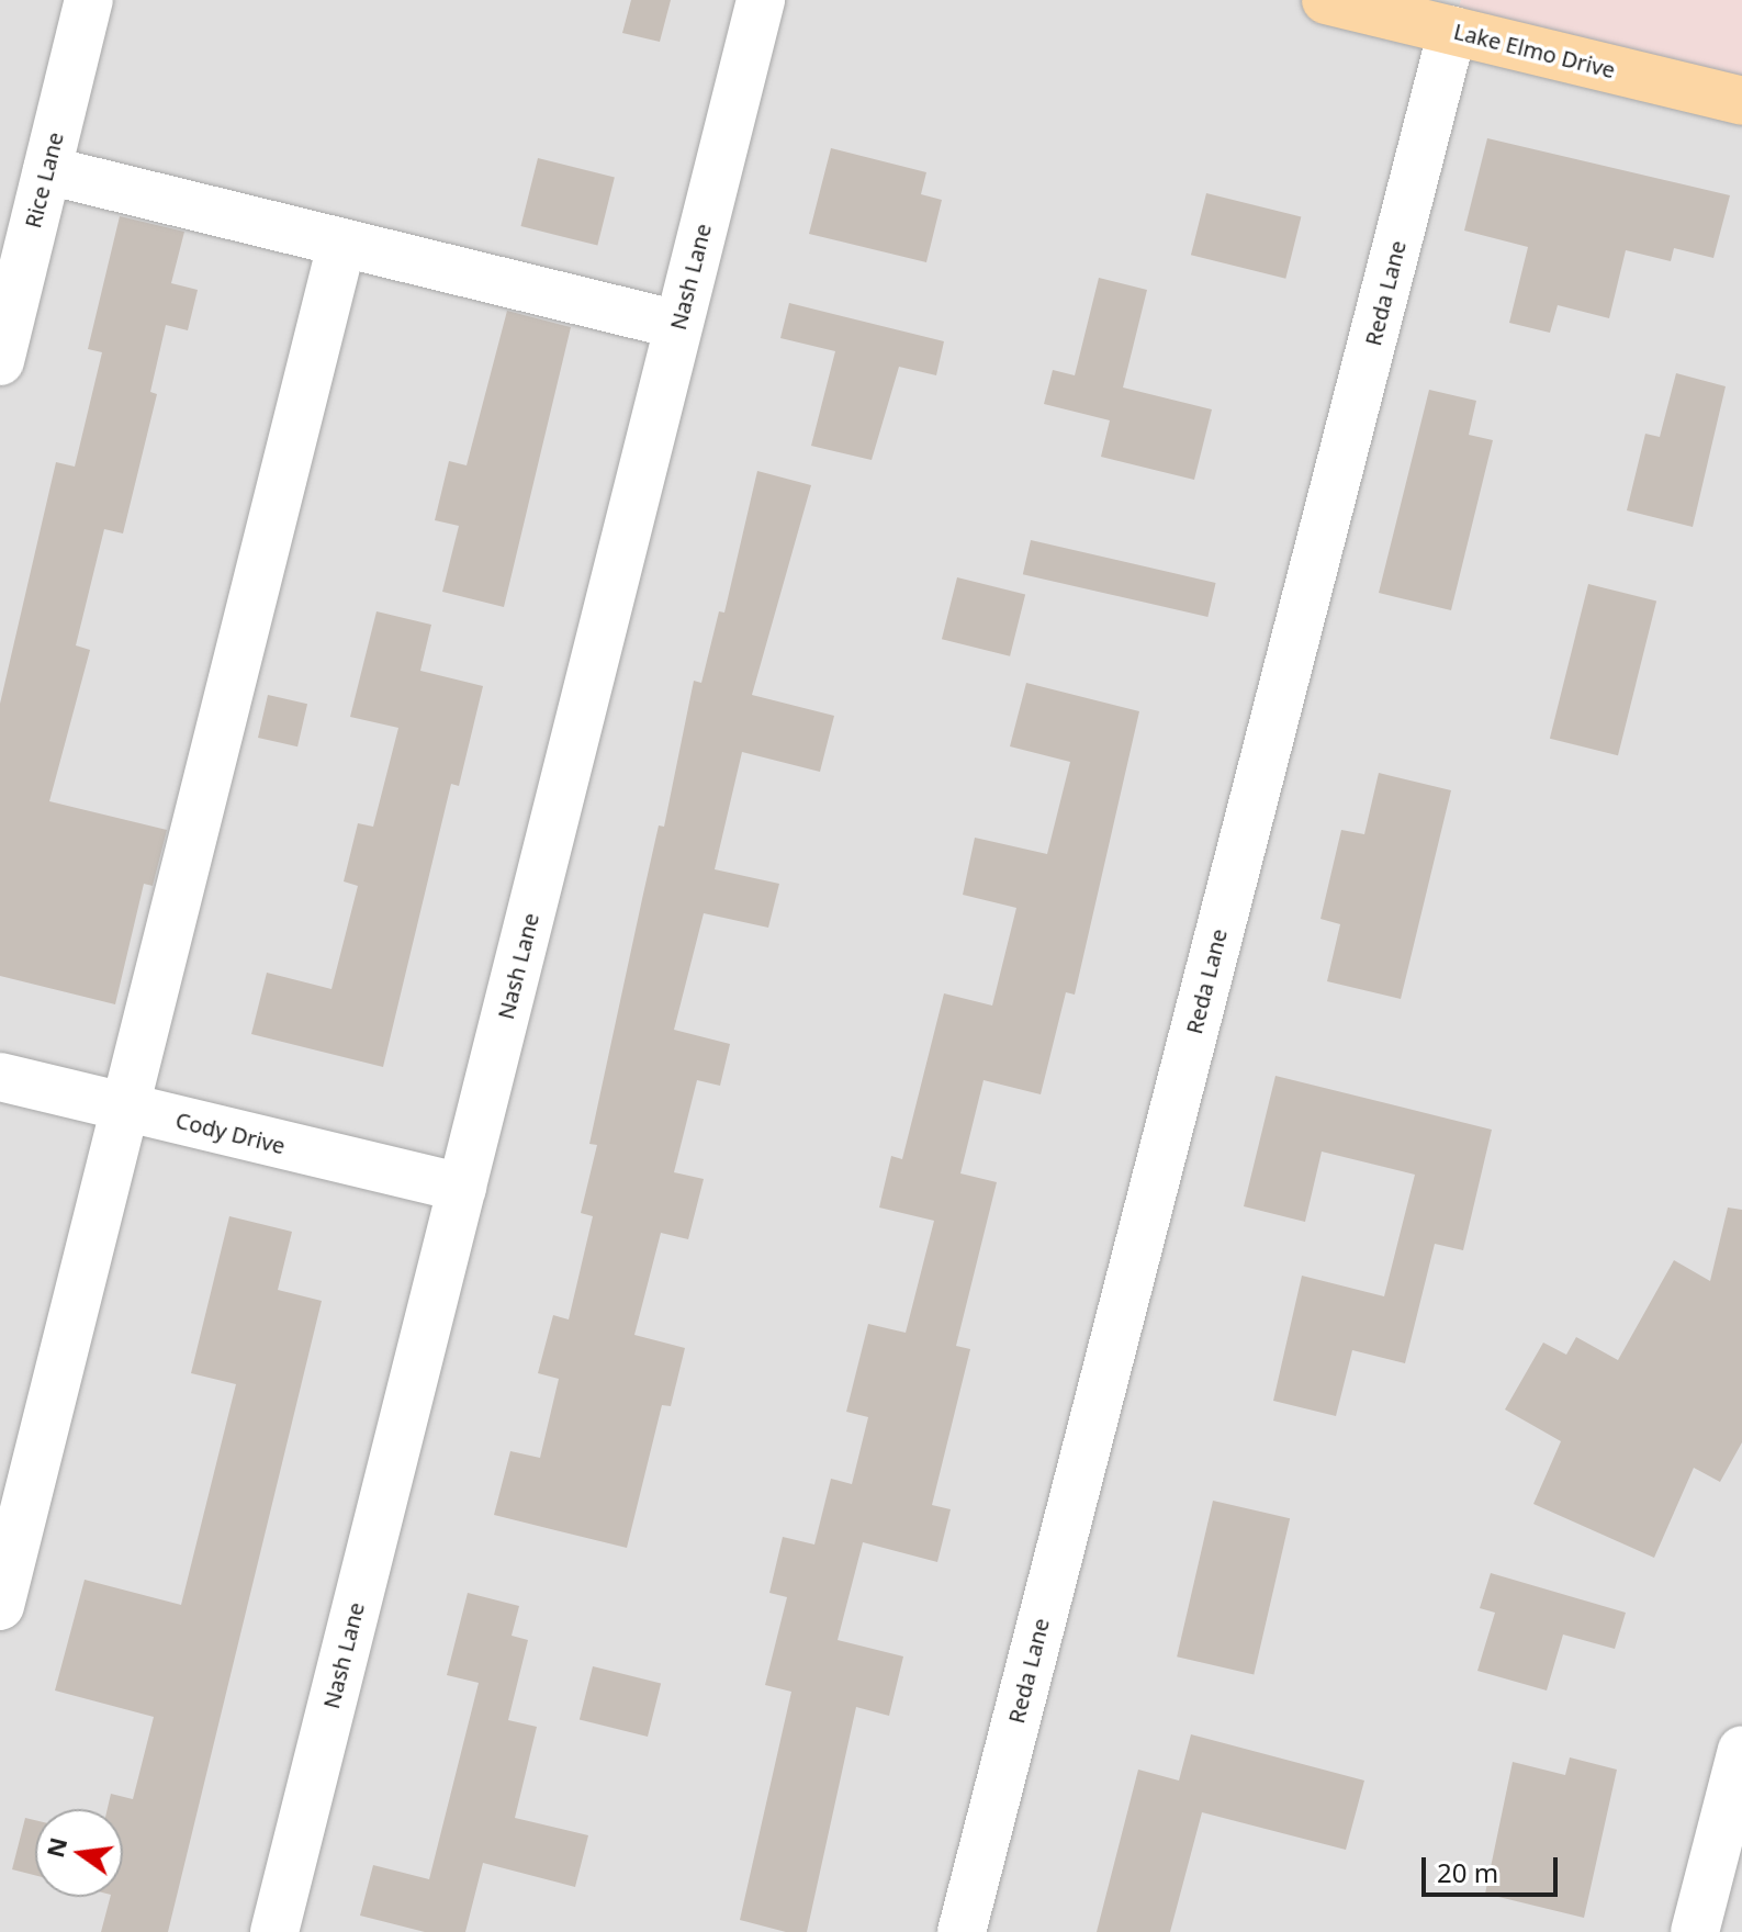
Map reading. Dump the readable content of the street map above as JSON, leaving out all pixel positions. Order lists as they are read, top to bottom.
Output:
{
  "streets": {
    "main road": ["Lake Elmo Drive"],
    "street": [
      "Rice Lane",
      "Nash Lane",
      "Reda Lane",
      "Cody Drive"
    ]
  },
  "crossings": [
    ["Lake Elmo Drive", "Reda Lane"],
    ["Nash Lane", "Cody Drive"]
  ],
  "scale_bar": "20 m",
  "north": "left"
}
